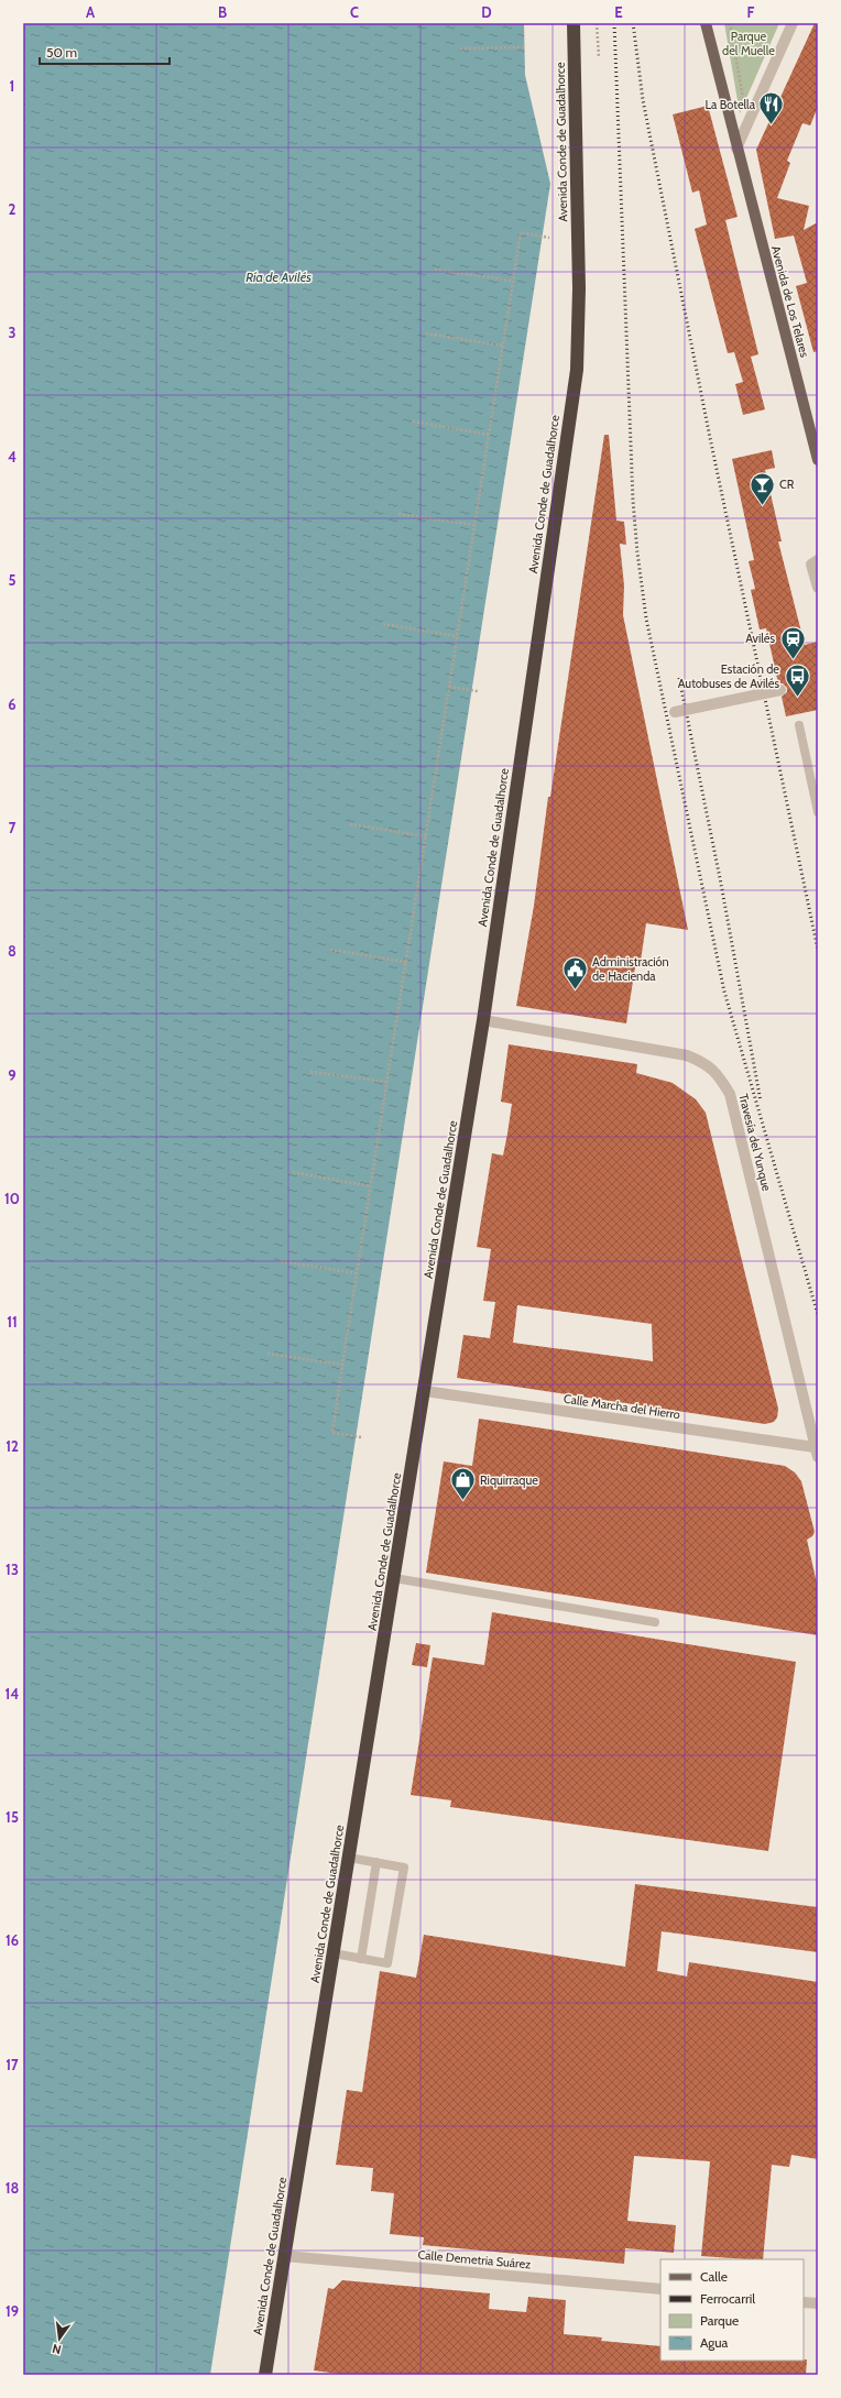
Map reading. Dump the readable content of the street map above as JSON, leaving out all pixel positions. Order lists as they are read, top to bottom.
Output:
{
  "streets": {
    "highway": ["Avenida Conde de Guadalhorce"],
    "main road": ["Avenida de Los Telares"],
    "street": ["Travesía del Yunque", "Calle Marcha del Hierro", "Calle Demetria Suárez"]
  },
  "crossings": [
    ["Avenida Conde de Guadalhorce", "Travesía del Yunque"],
    ["Avenida Conde de Guadalhorce", "Calle Marcha del Hierro"],
    ["Avenida Conde de Guadalhorce", "Calle Demetria Suárez"],
    ["Travesía del Yunque", "Calle Marcha del Hierro"]
  ],
  "water": ["Ría de Avilés"],
  "parks": ["Parque del Muelle"],
  "places": {
    "restaurant": ["La Botella"],
    "bar": ["CR"],
    "station": ["Avilés"],
    "bus stop": ["Estación de Autobuses de Avilés"],
    "public building": ["Administración de Hacienda"],
    "shop": ["Riquirraque"]
  },
  "legend": [
    "Calle",
    "Ferrocarril",
    "Parque",
    "Agua"
  ],
  "scale_bar": "50 m",
  "north": "bottom",
  "grid": {
    "columns": [
      "A",
      "B",
      "C",
      "D",
      "E",
      "F"
    ],
    "rows": [
      "1",
      "2",
      "3",
      "4",
      "5",
      "6",
      "7",
      "8",
      "9",
      "10",
      "11",
      "12",
      "13",
      "14",
      "15",
      "16",
      "17",
      "18",
      "19"
    ]
  }
}
